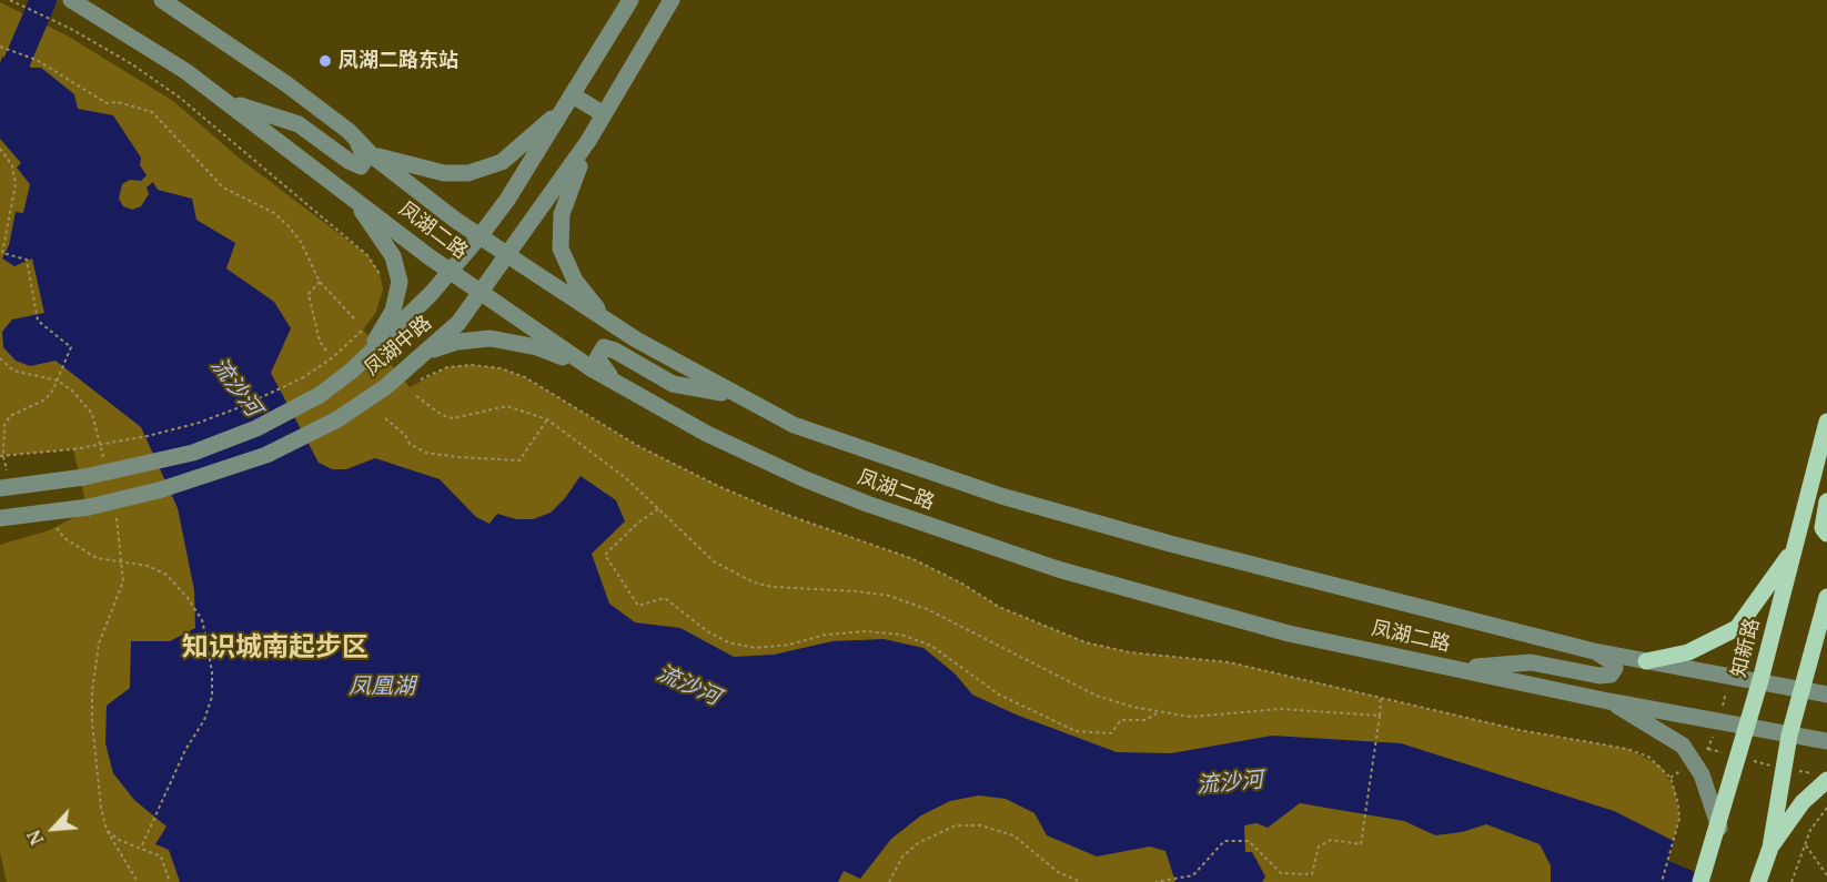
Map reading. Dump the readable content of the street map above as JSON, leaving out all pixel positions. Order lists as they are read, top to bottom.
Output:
{
  "streets": {
    "main road": ["知新路"],
    "street": ["凤湖二路", "凤湖中路"]
  },
  "crossings": [
    ["凤湖二路", "凤湖中路"],
    ["凤湖二路", "知新路"]
  ],
  "districts": ["知识城南起步区"],
  "water": ["流沙河", "凤凰湖"],
  "places": ["凤湖二路东站"],
  "north": "bottom left"
}
